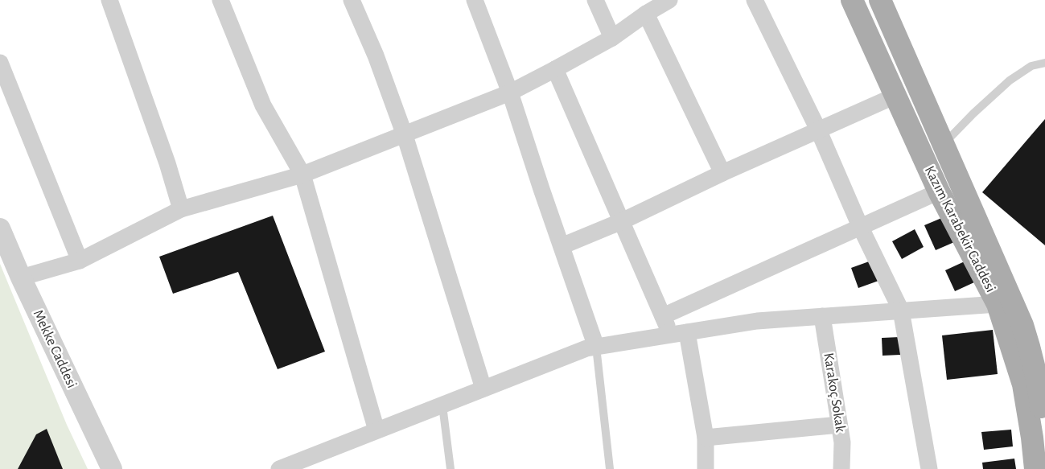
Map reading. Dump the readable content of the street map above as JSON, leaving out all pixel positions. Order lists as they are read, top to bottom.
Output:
{
  "streets": {
    "main road": ["Kazım Karabekir Caddesi"],
    "street": ["Mekke Caddesi", "Karakoç Sokak"]
  }
}
